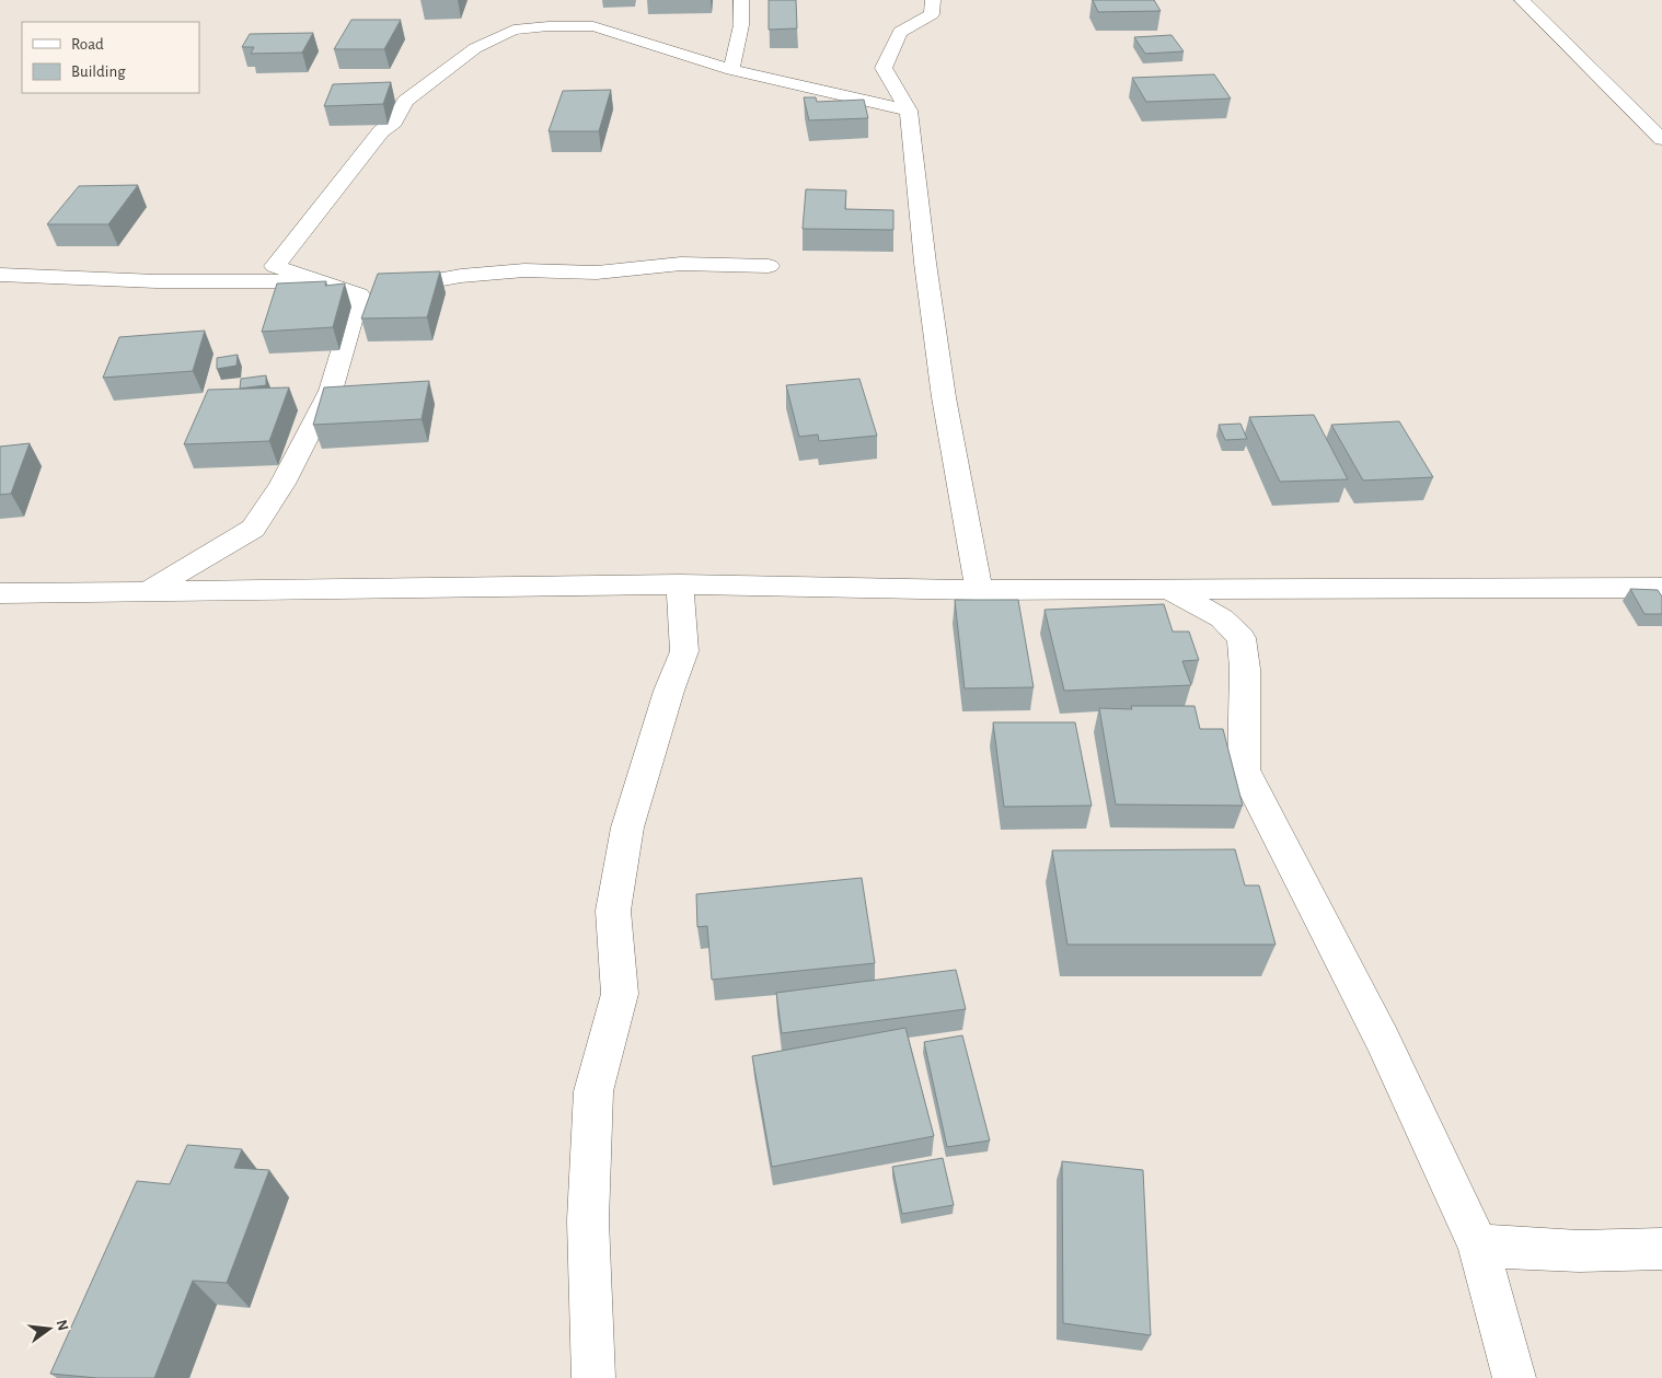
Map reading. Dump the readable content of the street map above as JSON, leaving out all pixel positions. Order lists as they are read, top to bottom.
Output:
{
  "legend": ["Road", "Building"],
  "north": "right"
}
